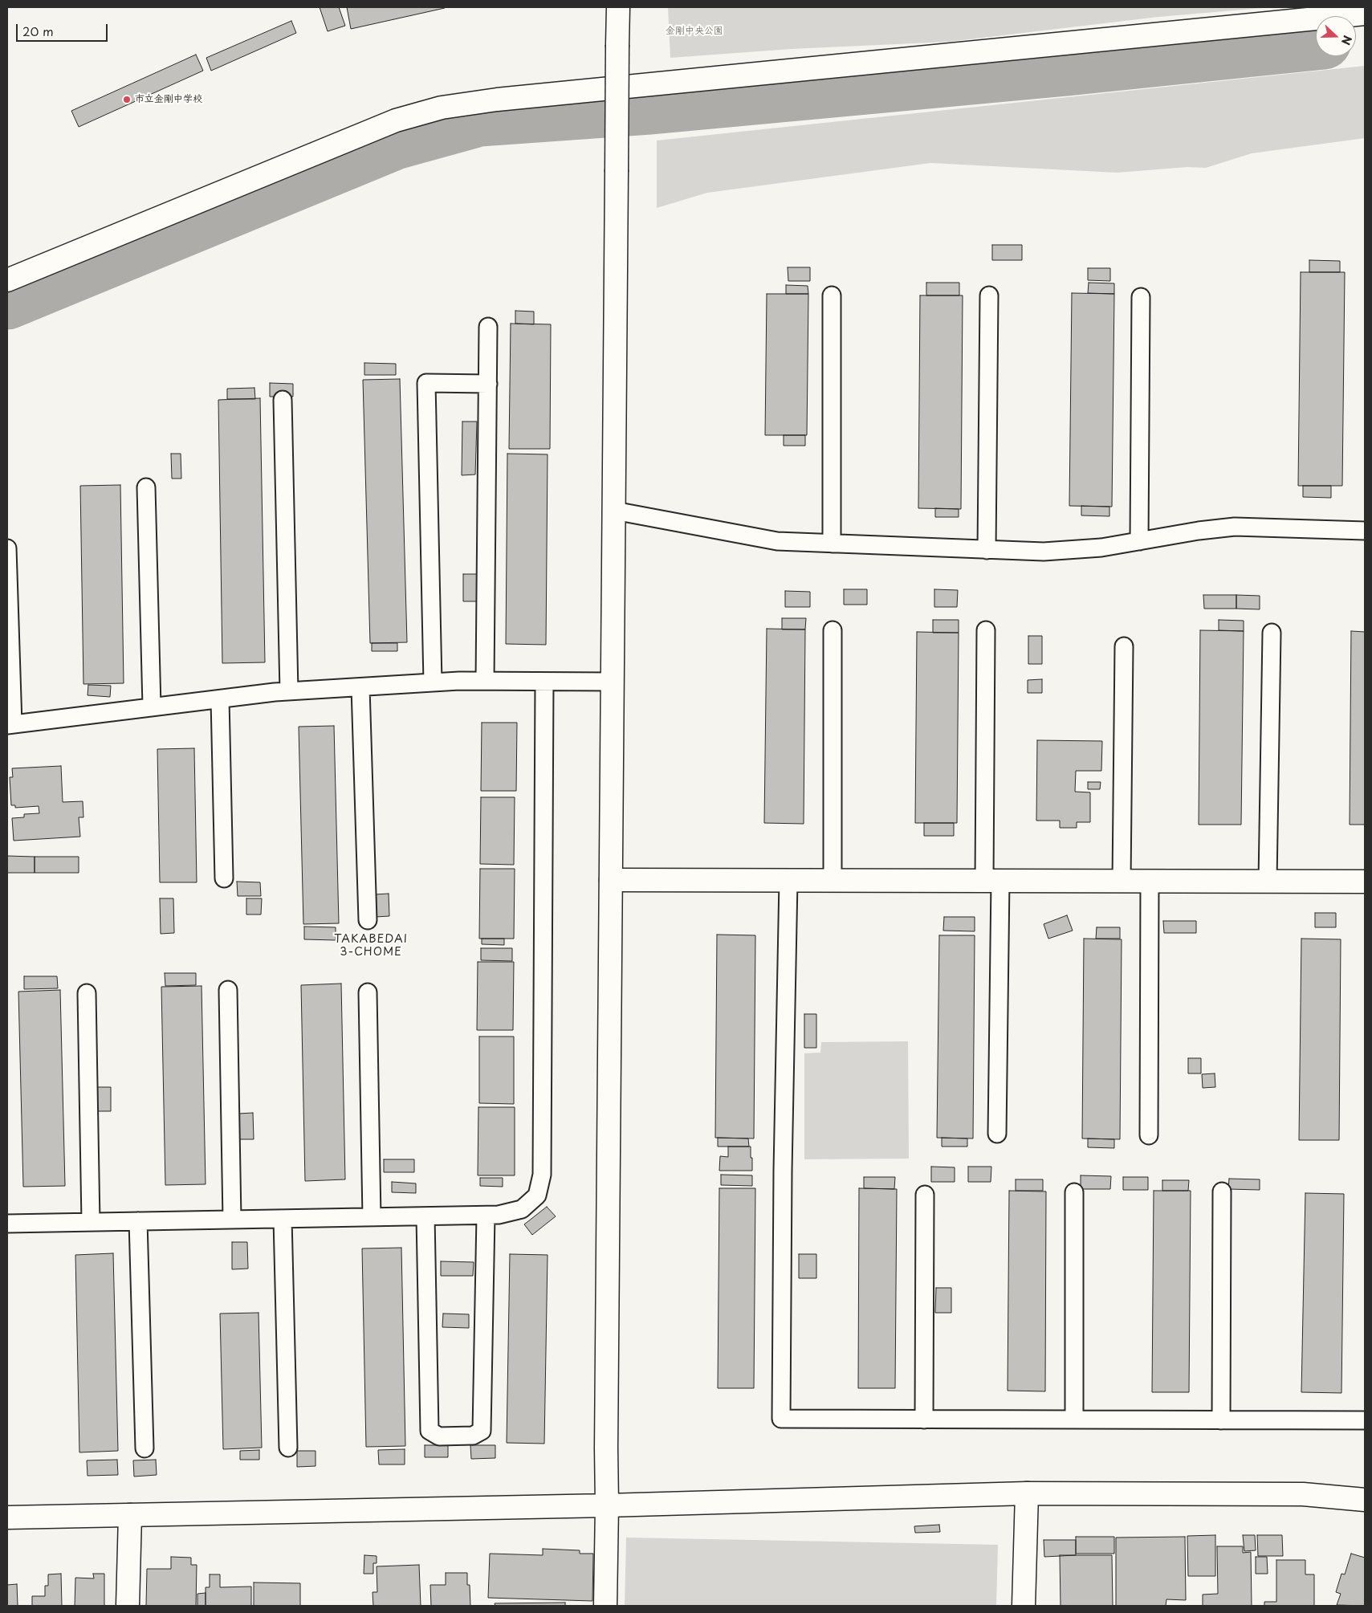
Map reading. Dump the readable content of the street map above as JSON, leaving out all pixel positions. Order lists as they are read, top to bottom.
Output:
{
  "districts": ["TAKABEDAI 3-CHOME"],
  "parks": ["金剛中央公園"],
  "places": ["市立金剛中学校"],
  "scale_bar": "20 m",
  "north": "right"
}
